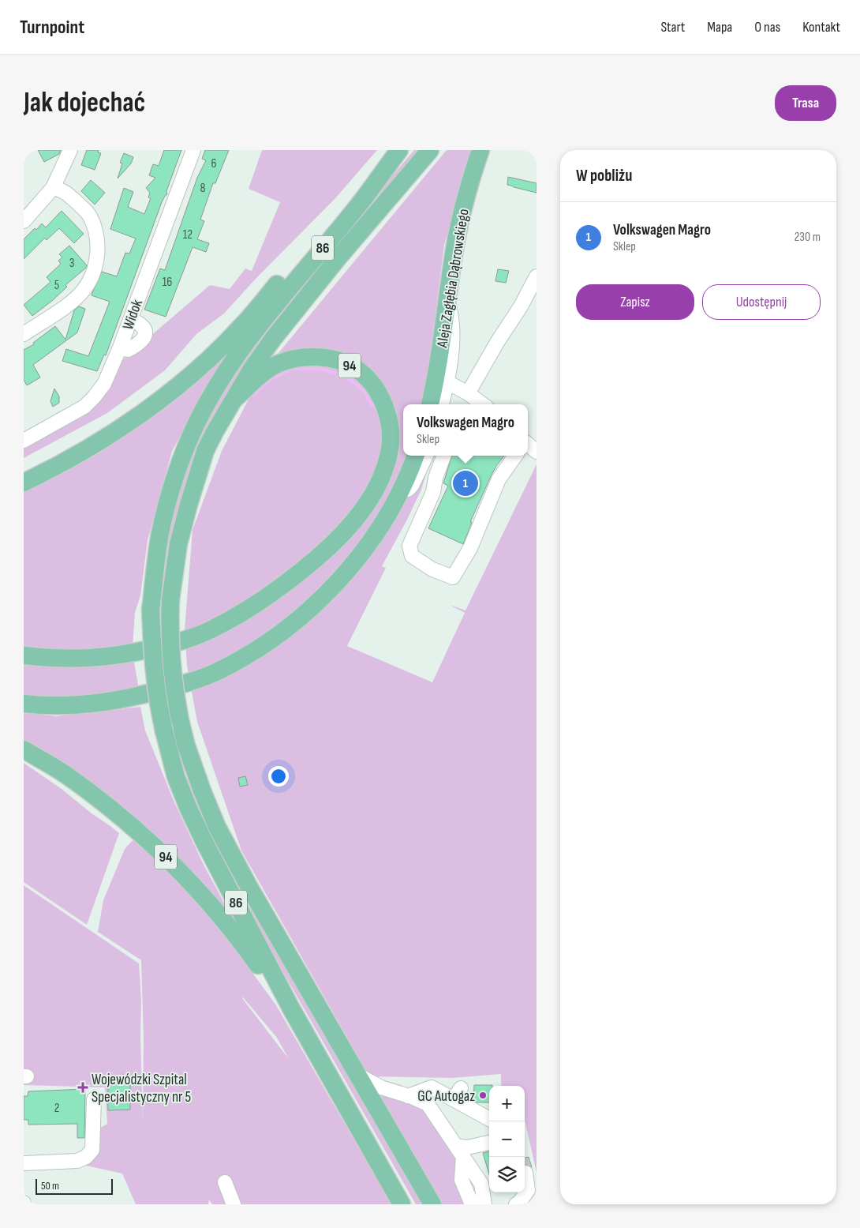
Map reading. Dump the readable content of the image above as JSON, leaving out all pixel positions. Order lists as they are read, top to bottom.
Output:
{
  "streets": {
    "main road": ["86", "Aleja Zagłębia Dąbrowskiego", "94"],
    "street": ["Widok"]
  },
  "crossings": [
    ["86", "94"]
  ],
  "places": {
    "health": ["Wojewódzki Szpital Specjalistyczny nr 5"],
    "other": ["GC Autogaz"]
  },
  "house_numbers": [
    "6",
    "8",
    "12",
    "3",
    "16",
    "5",
    "2"
  ],
  "scale_bar": "50 m",
  "page": {
    "header": "Turnpoint",
    "nav": [
      "Start",
      "Mapa",
      "O nas",
      "Kontakt"
    ],
    "buttons": [
      "Trasa",
      ["Zapisz", "Udostępnij"]
    ],
    "title": "Jak dojechać",
    "heading": "W pobliżu",
    "list": [
      {
        "mark": "1",
        "name": "Volkswagen Magro",
        "note": "Sklep",
        "value": "230 m"
      }
    ],
    "popup": ["Volkswagen Magro", "Sklep"],
    "pins": "1",
    "map_buttons": ["+", "−"],
    "scale": "50 m"
  }
}
